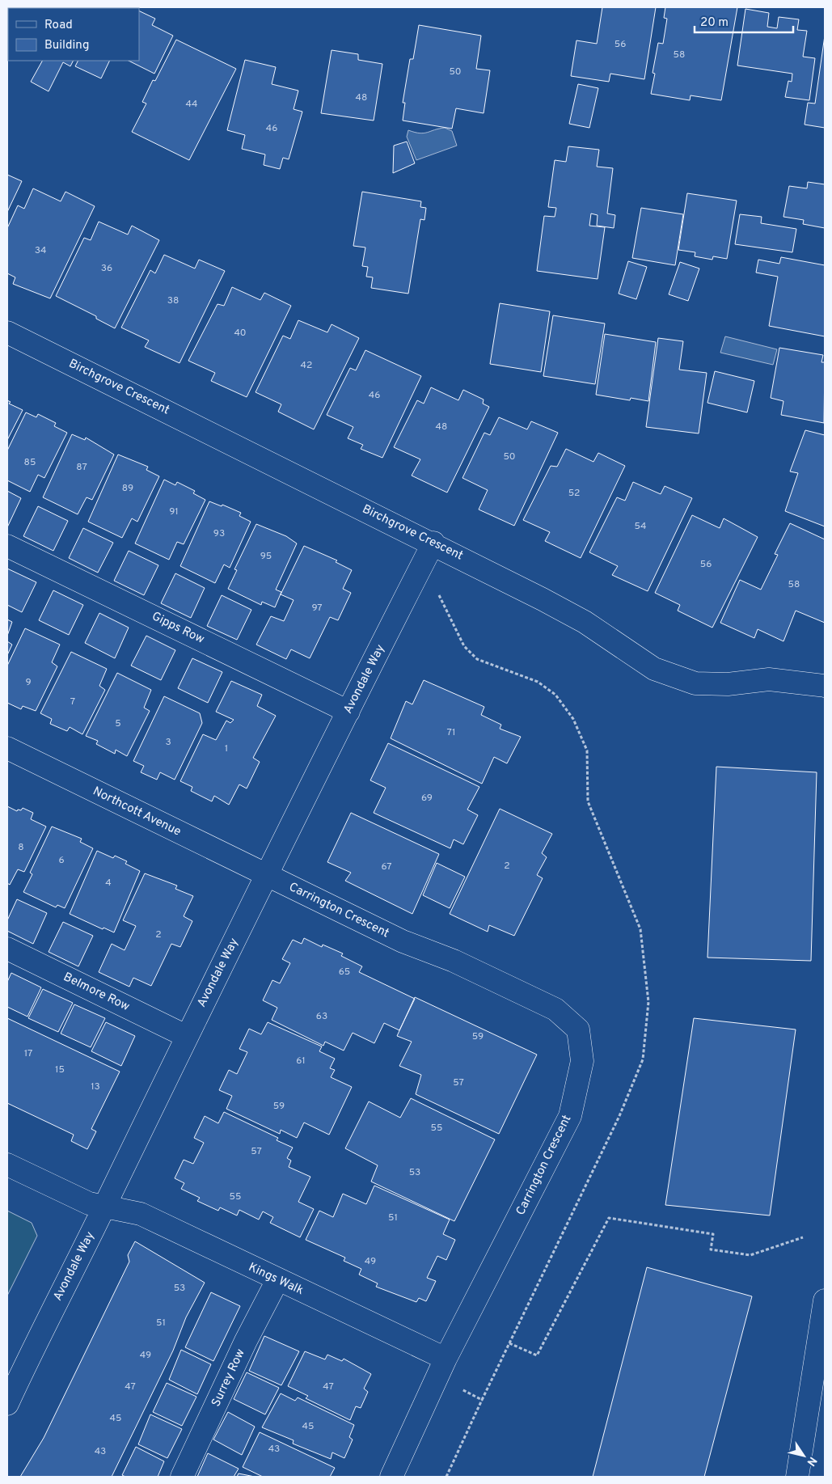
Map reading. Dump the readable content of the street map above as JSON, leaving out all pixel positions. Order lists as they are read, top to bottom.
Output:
{
  "streets": {
    "street": [
      "Birchgrove Crescent",
      "Gipps Row",
      "Avondale Way",
      "Northcott Avenue",
      "Carrington Crescent",
      "Belmore Row",
      "Kings Walk",
      "Surrey Row"
    ]
  },
  "crossings": [
    ["Birchgrove Crescent", "Avondale Way"],
    ["Gipps Row", "Avondale Way"],
    ["Avondale Way", "Northcott Avenue"],
    ["Avondale Way", "Carrington Crescent"],
    ["Avondale Way", "Belmore Row"],
    ["Avondale Way", "Kings Walk"],
    ["Northcott Avenue", "Carrington Crescent"],
    ["Carrington Crescent", "Kings Walk"],
    ["Kings Walk", "Surrey Row"]
  ],
  "house_numbers": [
    "56",
    "58",
    "50",
    "48",
    "44",
    "46",
    "34",
    "36",
    "38",
    "40",
    "42",
    "46",
    "48",
    "50",
    "85",
    "87",
    "89",
    "52",
    "91",
    "54",
    "93",
    "95",
    "56",
    "58",
    "97",
    "9",
    "7",
    "5",
    "71",
    "3",
    "1",
    "69",
    "8",
    "6",
    "2",
    "67",
    "4",
    "2",
    "65",
    "63",
    "59",
    "17",
    "61",
    "15",
    "57",
    "13",
    "59",
    "55",
    "57",
    "53",
    "55",
    "51",
    "49",
    "53",
    "51",
    "49",
    "47",
    "47",
    "45",
    "45",
    "43",
    "43"
  ],
  "legend": ["Road", "Building"],
  "scale_bar": "20 m",
  "north": "bottom right"
}
